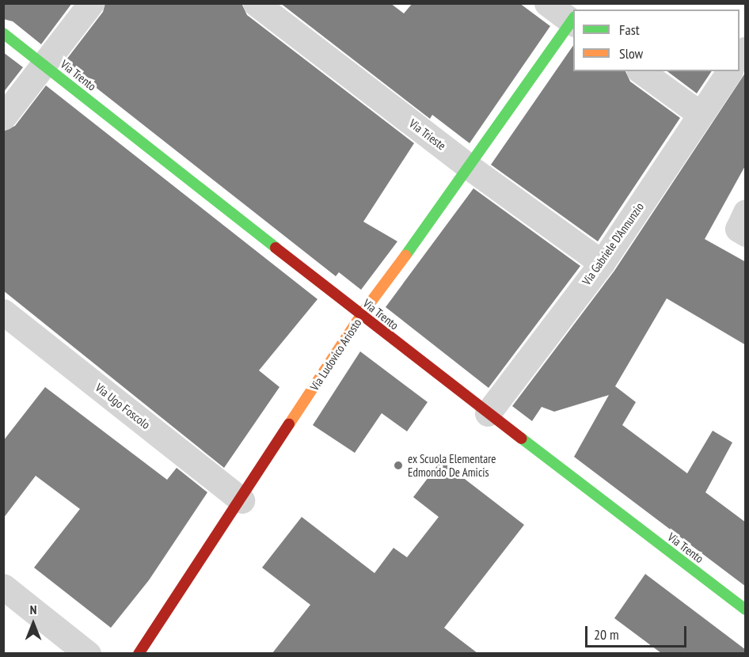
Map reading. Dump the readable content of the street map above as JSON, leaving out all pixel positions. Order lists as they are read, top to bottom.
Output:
{
  "streets": {
    "street": [
      "Via Trento",
      "Via Trieste",
      "Via Gabriele D'Annunzio",
      "Via Ludovico Ariosto",
      "Via Ugo Foscolo"
    ]
  },
  "crossings": [
    ["Via Trento", "Via Gabriele D'Annunzio"],
    ["Via Trento", "Via Ludovico Ariosto"],
    ["Via Trieste", "Via Gabriele D'Annunzio"],
    ["Via Trieste", "Via Ludovico Ariosto"],
    ["Via Ludovico Ariosto", "Via Ugo Foscolo"]
  ],
  "places": ["ex Scuola Elementare Edmondo De Amicis"],
  "legend": ["Fast", "Slow"],
  "scale_bar": "20 m",
  "north": "top"
}
